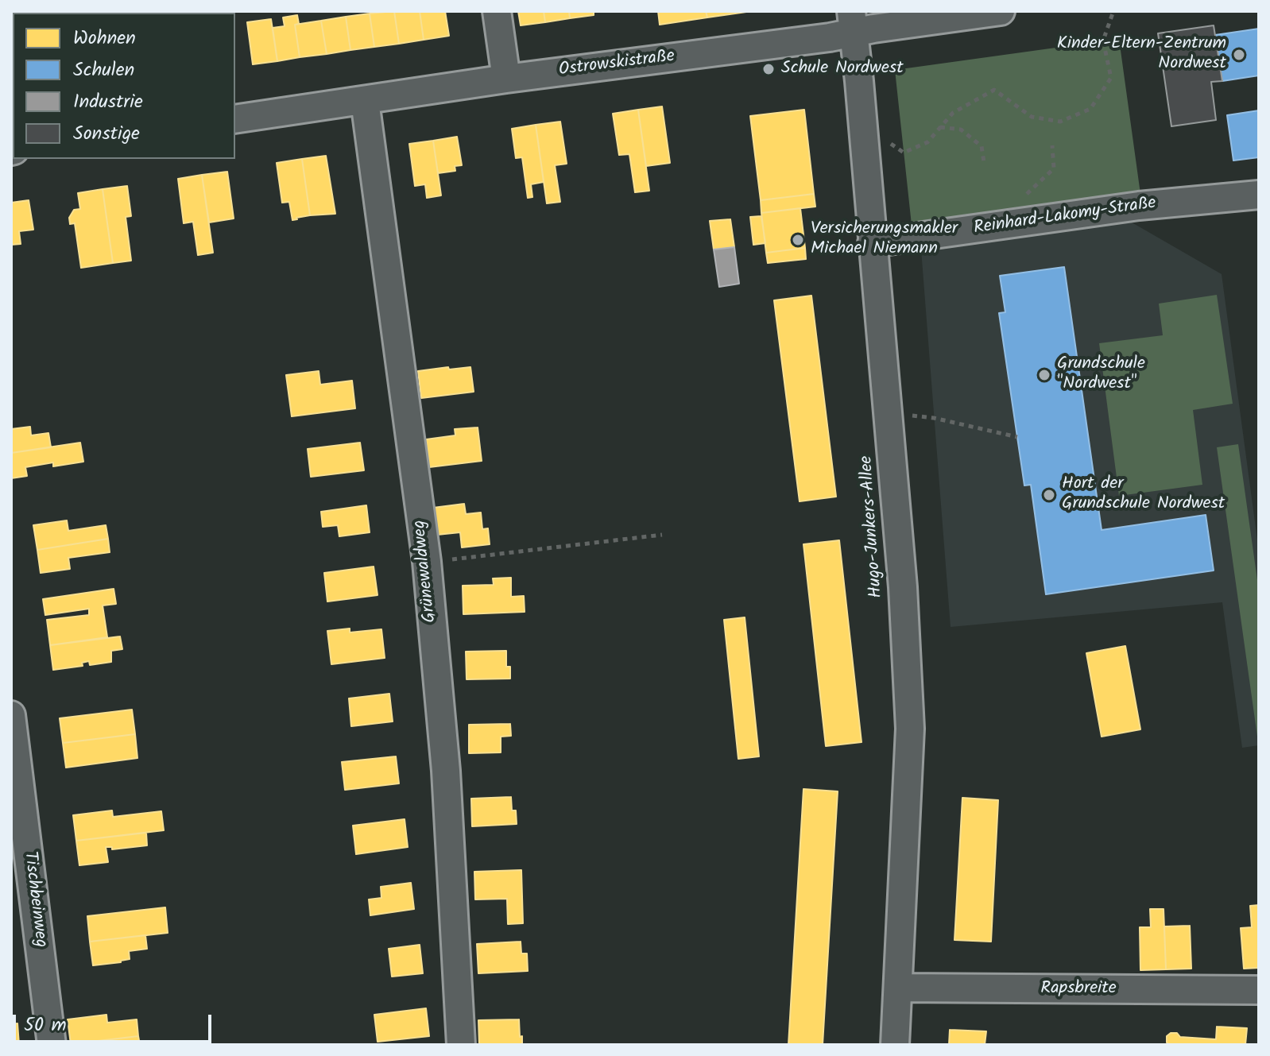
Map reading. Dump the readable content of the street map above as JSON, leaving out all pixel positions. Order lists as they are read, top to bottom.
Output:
{
  "streets": {
    "street": [
      "Ostrowskistraße",
      "Reinhard-Lakomy-Straße",
      "Hugo-Junkers-Allee",
      "Grünewaldweg",
      "Tischbeinweg",
      "Rapsbreite"
    ]
  },
  "crossings": [
    ["Ostrowskistraße", "Hugo-Junkers-Allee"],
    ["Ostrowskistraße", "Grünewaldweg"],
    ["Reinhard-Lakomy-Straße", "Hugo-Junkers-Allee"],
    ["Hugo-Junkers-Allee", "Rapsbreite"]
  ],
  "places": [
    "Kinder-Eltern-Zentrum Nordwest",
    "Schule Nordwest",
    "Versicherungsmakler Michael Niemann",
    "Grundschule \"Nordwest\"",
    "Hort der Grundschule Nordwest"
  ],
  "legend": [
    "Wohnen",
    "Schulen",
    "Industrie",
    "Sonstige"
  ],
  "scale_bar": "50 m"
}
